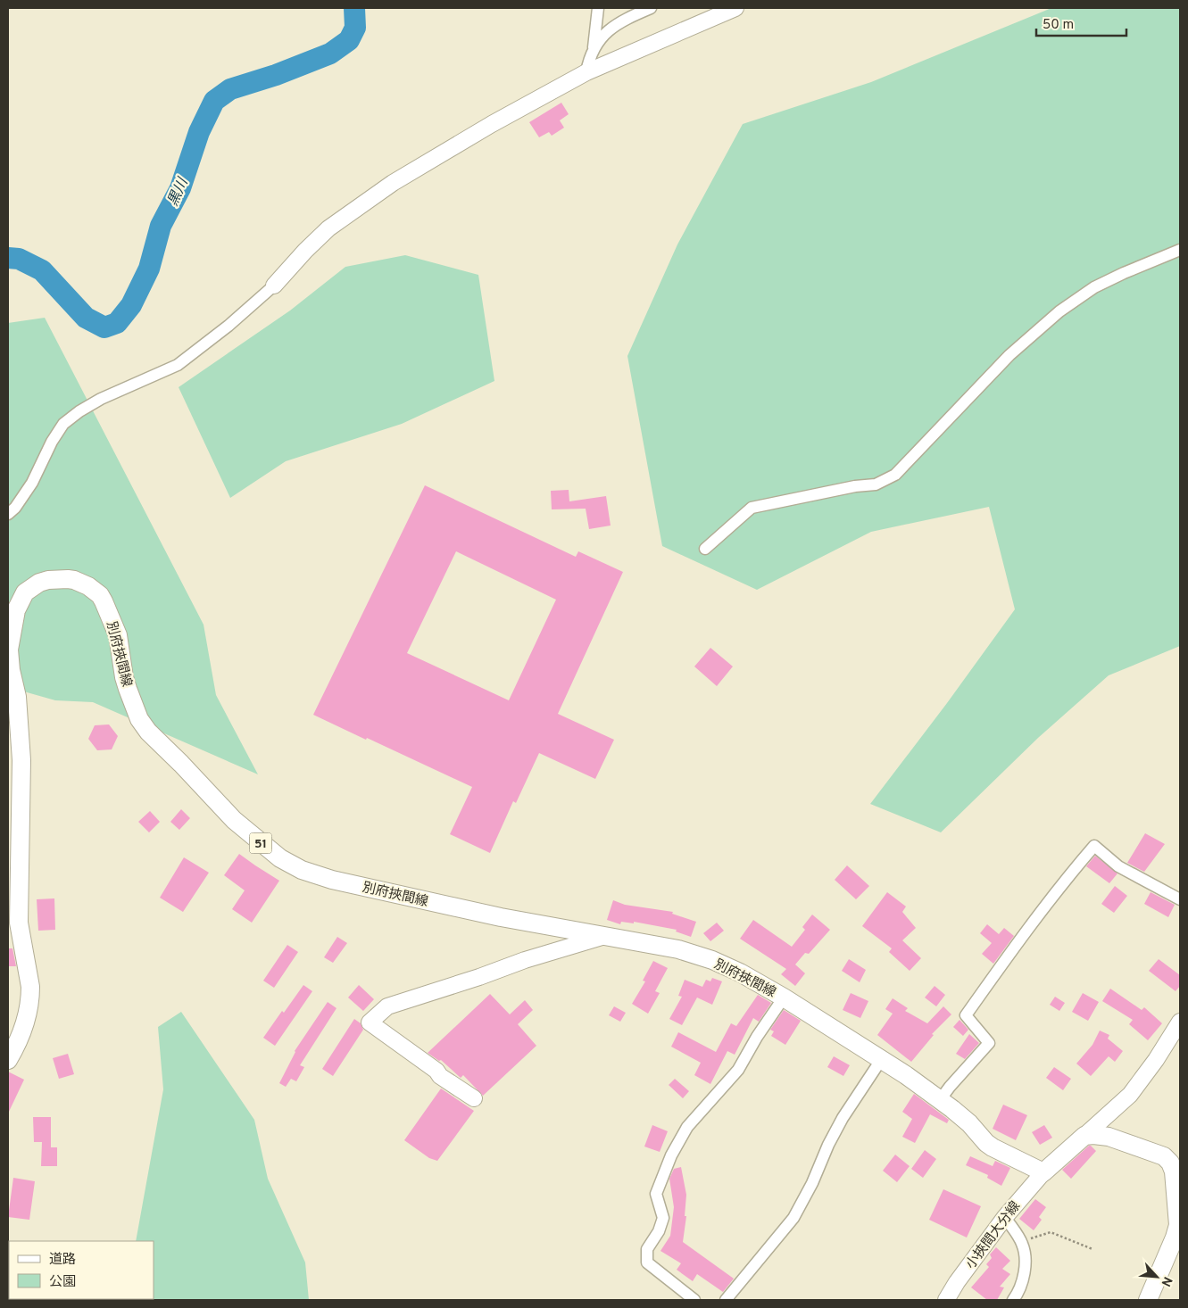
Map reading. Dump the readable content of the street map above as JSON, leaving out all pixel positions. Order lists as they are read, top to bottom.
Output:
{
  "streets": {
    "main road": ["別府挾間線", "51"],
    "street": ["小挾間大分線"]
  },
  "crossings": [
    ["別府挾間線", "小挾間大分線"]
  ],
  "water": ["黒川"],
  "legend": ["道路", "公園"],
  "scale_bar": "50 m",
  "north": "bottom right"
}
